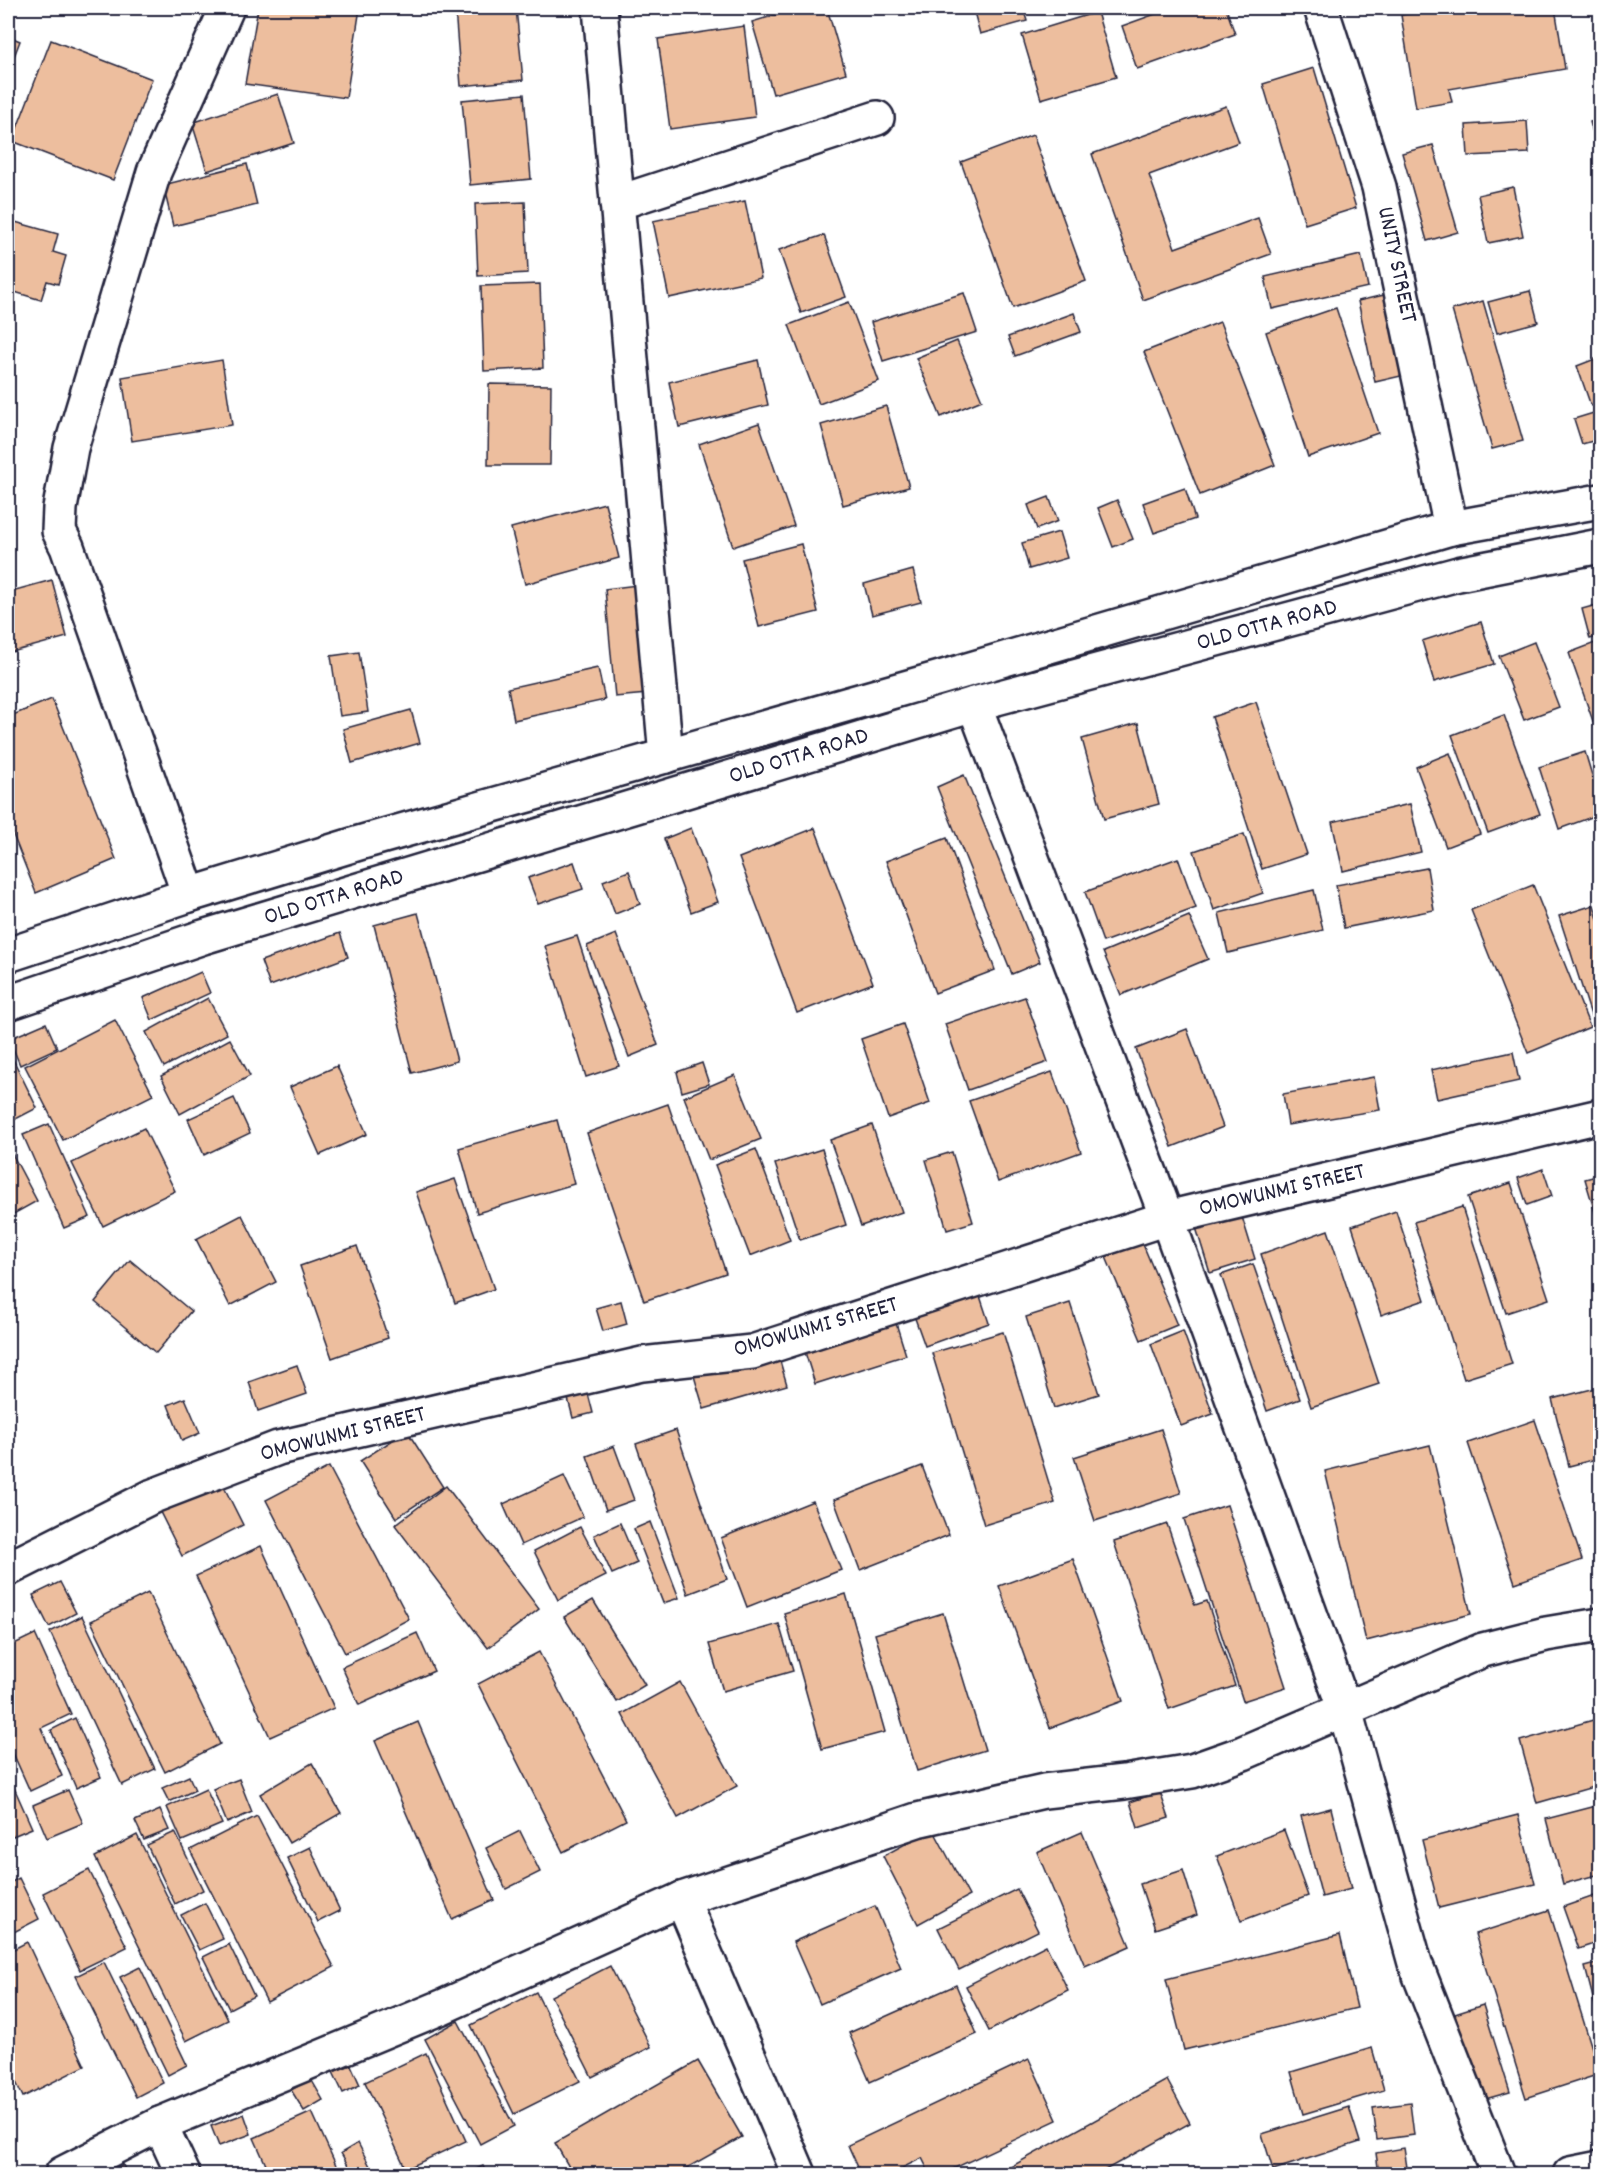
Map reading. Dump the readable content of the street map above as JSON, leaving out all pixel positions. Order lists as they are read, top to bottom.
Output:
{
  "streets": {
    "street": ["UNITY STREET", "OLD OTTA ROAD", "OMOWUNMI STREET"]
  },
  "crossings": [
    ["UNITY STREET", "OLD OTTA ROAD"]
  ]
}
